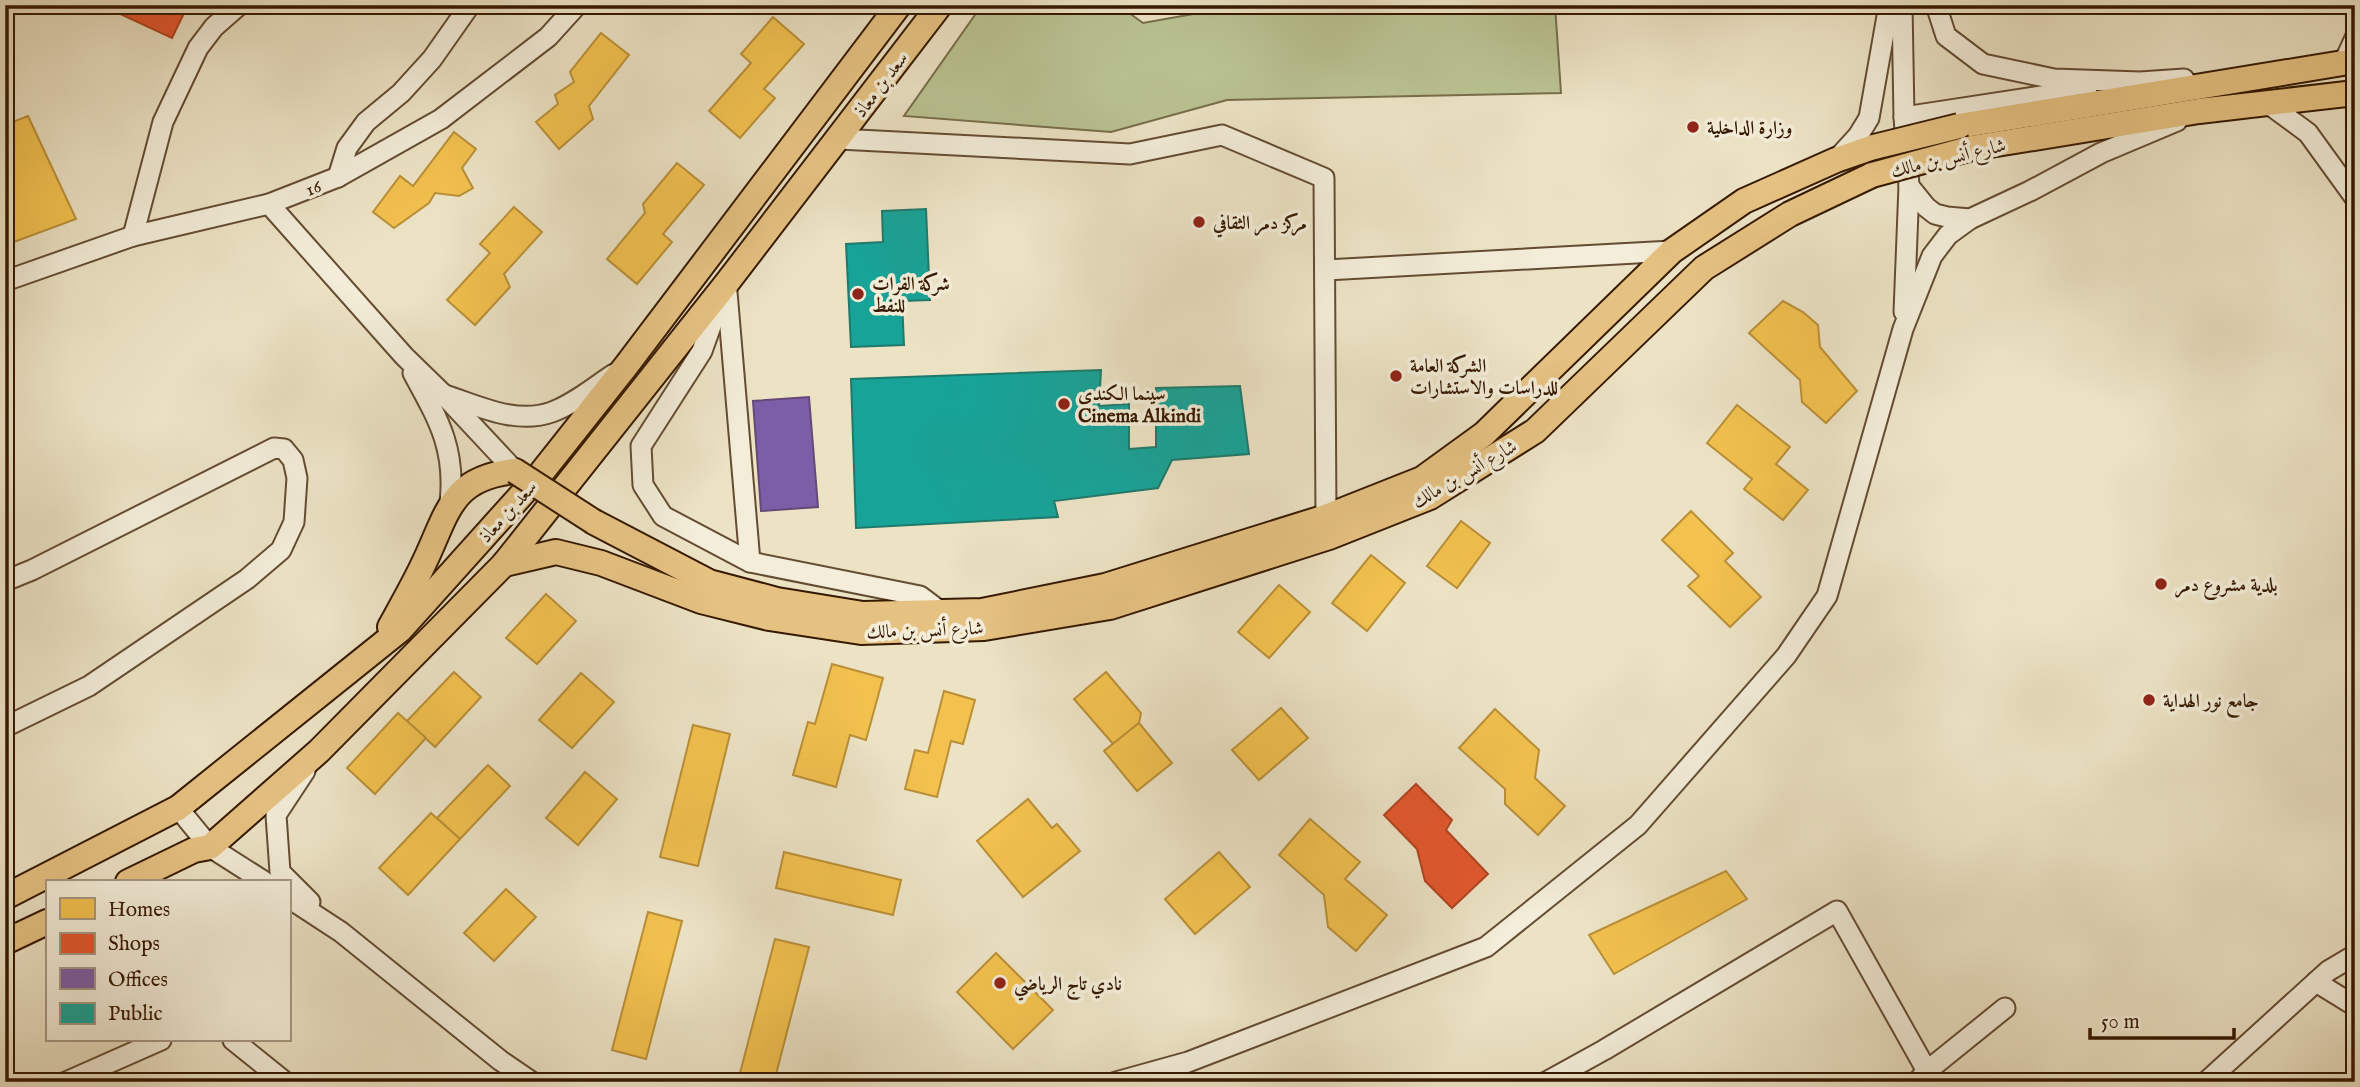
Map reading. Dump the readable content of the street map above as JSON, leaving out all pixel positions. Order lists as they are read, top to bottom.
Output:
{
  "streets": {
    "main road": ["سعد بن معاذ", "شارع أنس بن مالك"],
    "street": ["16"]
  },
  "crossings": [
    ["سعد بن معاذ", "شارع أنس بن مالك"]
  ],
  "places": [
    "وزارة الداخلية",
    "مركز دمر الثقافي",
    "شركة الفرات للنفط",
    "الشركة العامة للدراسات والاستشارات",
    "سينما الكندي Cinema Alkindi",
    "بلدية مشروع دمر",
    "جامع نور الهداية",
    "نادي تاج الرياضي"
  ],
  "legend": [
    "Homes",
    "Shops",
    "Offices",
    "Public"
  ],
  "scale_bar": "50 m"
}
